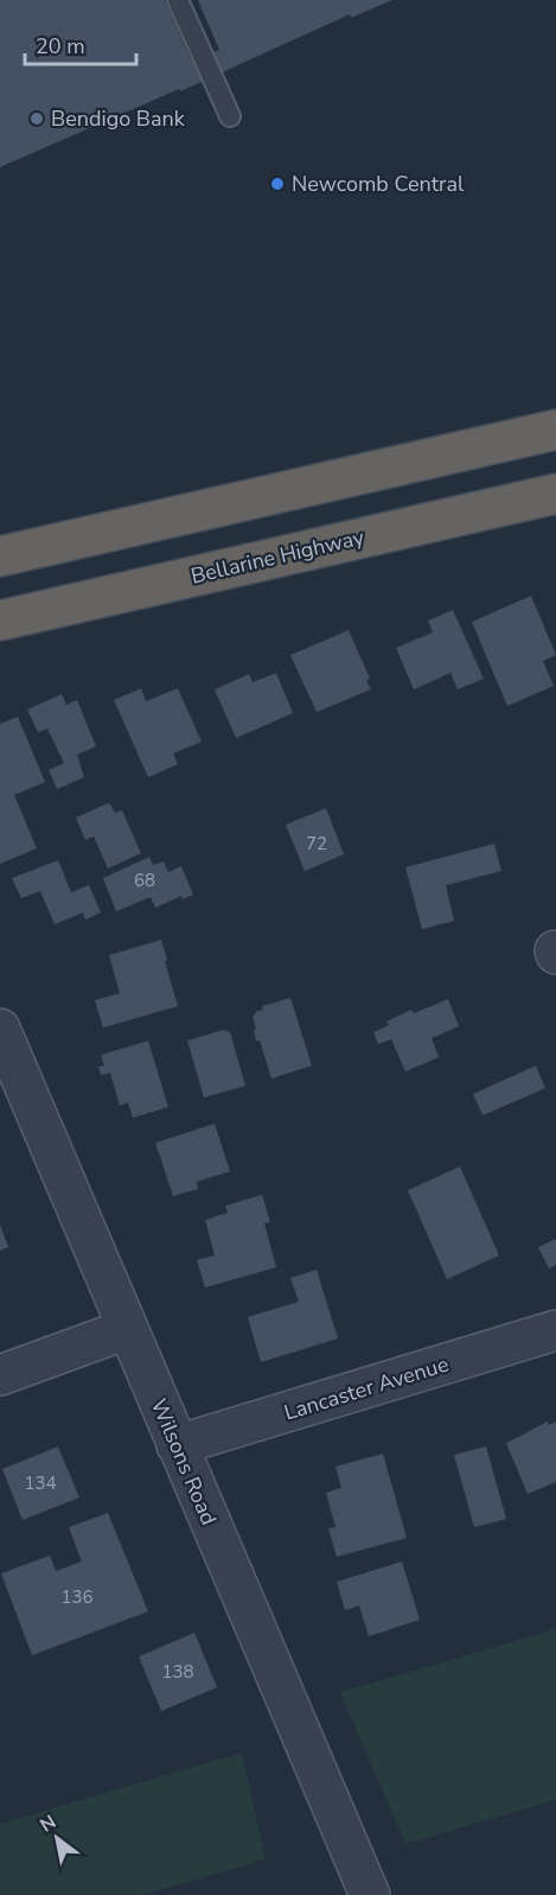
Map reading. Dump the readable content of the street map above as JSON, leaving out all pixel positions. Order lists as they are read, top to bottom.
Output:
{
  "streets": {
    "highway": ["Bellarine Highway"],
    "street": ["Lancaster Avenue", "Wilsons Road"]
  },
  "crossings": [
    ["Lancaster Avenue", "Wilsons Road"]
  ],
  "places": ["Bendigo Bank", "Newcomb Central"],
  "house_numbers": [
    "72",
    "68",
    "134",
    "136",
    "138"
  ],
  "scale_bar": "20 m",
  "north": "top left"
}
